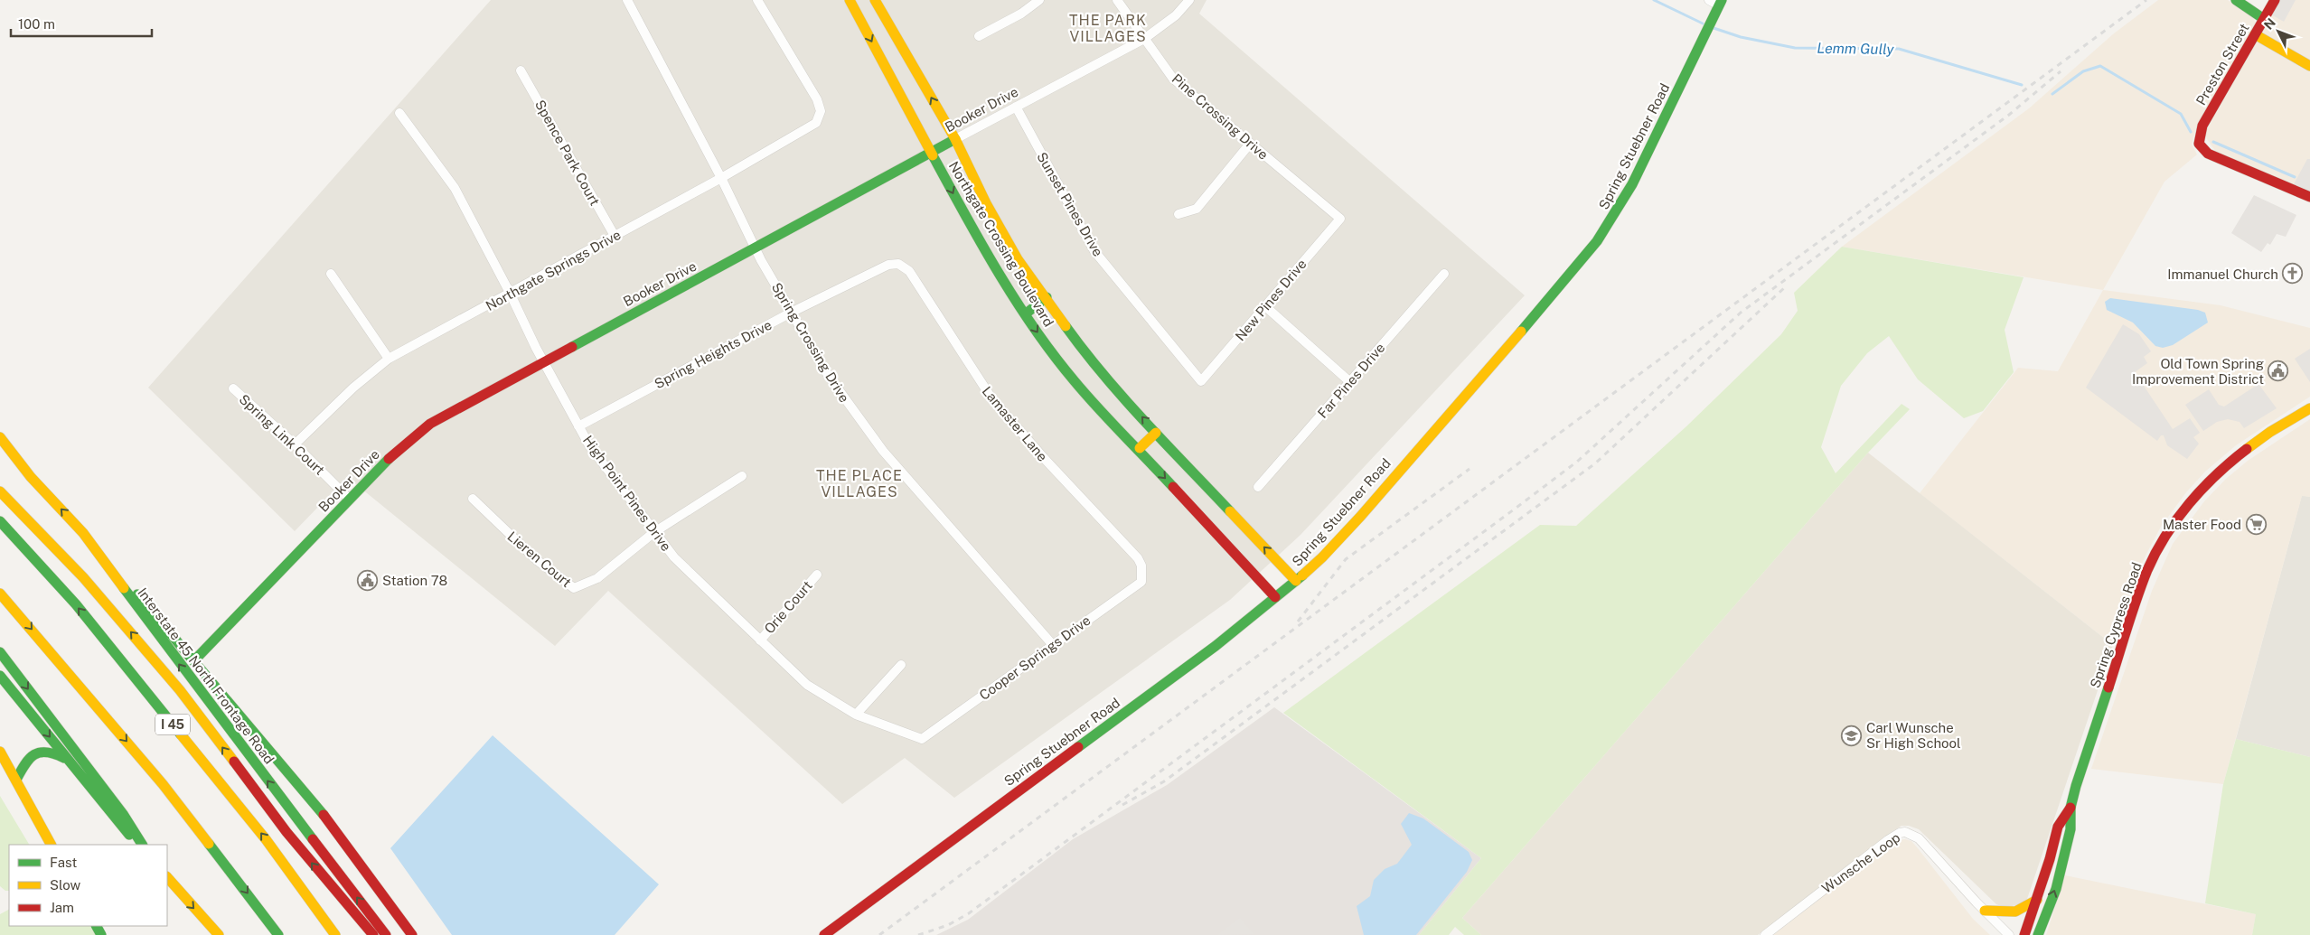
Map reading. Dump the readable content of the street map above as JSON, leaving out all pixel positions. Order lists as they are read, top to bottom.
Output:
{
  "streets": {
    "main road": [
      "Preston Street",
      "Booker Drive",
      "Spring Stuebner Road",
      "Northgate Crossing Boulevard",
      "Spring Cypress Road",
      "Interstate 45 North Frontage Road",
      "I 45"
    ],
    "street": [
      "Pine Crossing Drive",
      "Spence Park Court",
      "Sunset Pines Drive",
      "Northgate Springs Drive",
      "New Pines Drive",
      "Spring Crossing Drive",
      "Spring Heights Drive",
      "Far Pines Drive",
      "Lamaster Lane",
      "Spring Link Court",
      "High Point Pines Drive",
      "Lieren Court",
      "Orie Court",
      "Cooper Springs Drive",
      "Wunsche Loop"
    ]
  },
  "crossings": [
    ["Booker Drive", "Pine Crossing Drive"],
    ["Booker Drive", "Sunset Pines Drive"],
    ["Booker Drive", "Northgate Crossing Boulevard"],
    ["Booker Drive", "Spring Crossing Drive"],
    ["Booker Drive", "Spring Link Court"],
    ["Booker Drive", "High Point Pines Drive"],
    ["Pine Crossing Drive", "New Pines Drive"],
    ["Spring Stuebner Road", "Northgate Crossing Boulevard"],
    ["Spence Park Court", "Northgate Springs Drive"],
    ["Sunset Pines Drive", "New Pines Drive"],
    ["Northgate Springs Drive", "Spring Crossing Drive"],
    ["Northgate Springs Drive", "Spring Link Court"],
    ["Northgate Springs Drive", "High Point Pines Drive"],
    ["Spring Crossing Drive", "Spring Heights Drive"],
    ["Spring Crossing Drive", "Cooper Springs Drive"],
    ["Spring Heights Drive", "Lamaster Lane"],
    ["Spring Heights Drive", "High Point Pines Drive"],
    ["Lamaster Lane", "Cooper Springs Drive"],
    ["High Point Pines Drive", "Lieren Court"],
    ["High Point Pines Drive", "Orie Court"],
    ["High Point Pines Drive", "Cooper Springs Drive"]
  ],
  "districts": ["THE PARK VILLAGES", "THE PLACE VILLAGES"],
  "water": ["Lemm Gully"],
  "places": {
    "church": ["Immanuel Church"],
    "public building": ["Old Town Spring Improvement District", "Station 78"],
    "supermarket": ["Master Food"],
    "school or university": ["Carl Wunsche Sr High School"]
  },
  "legend": ["Fast", "Slow", "Jam"],
  "scale_bar": "100 m",
  "north": "top left"
}
